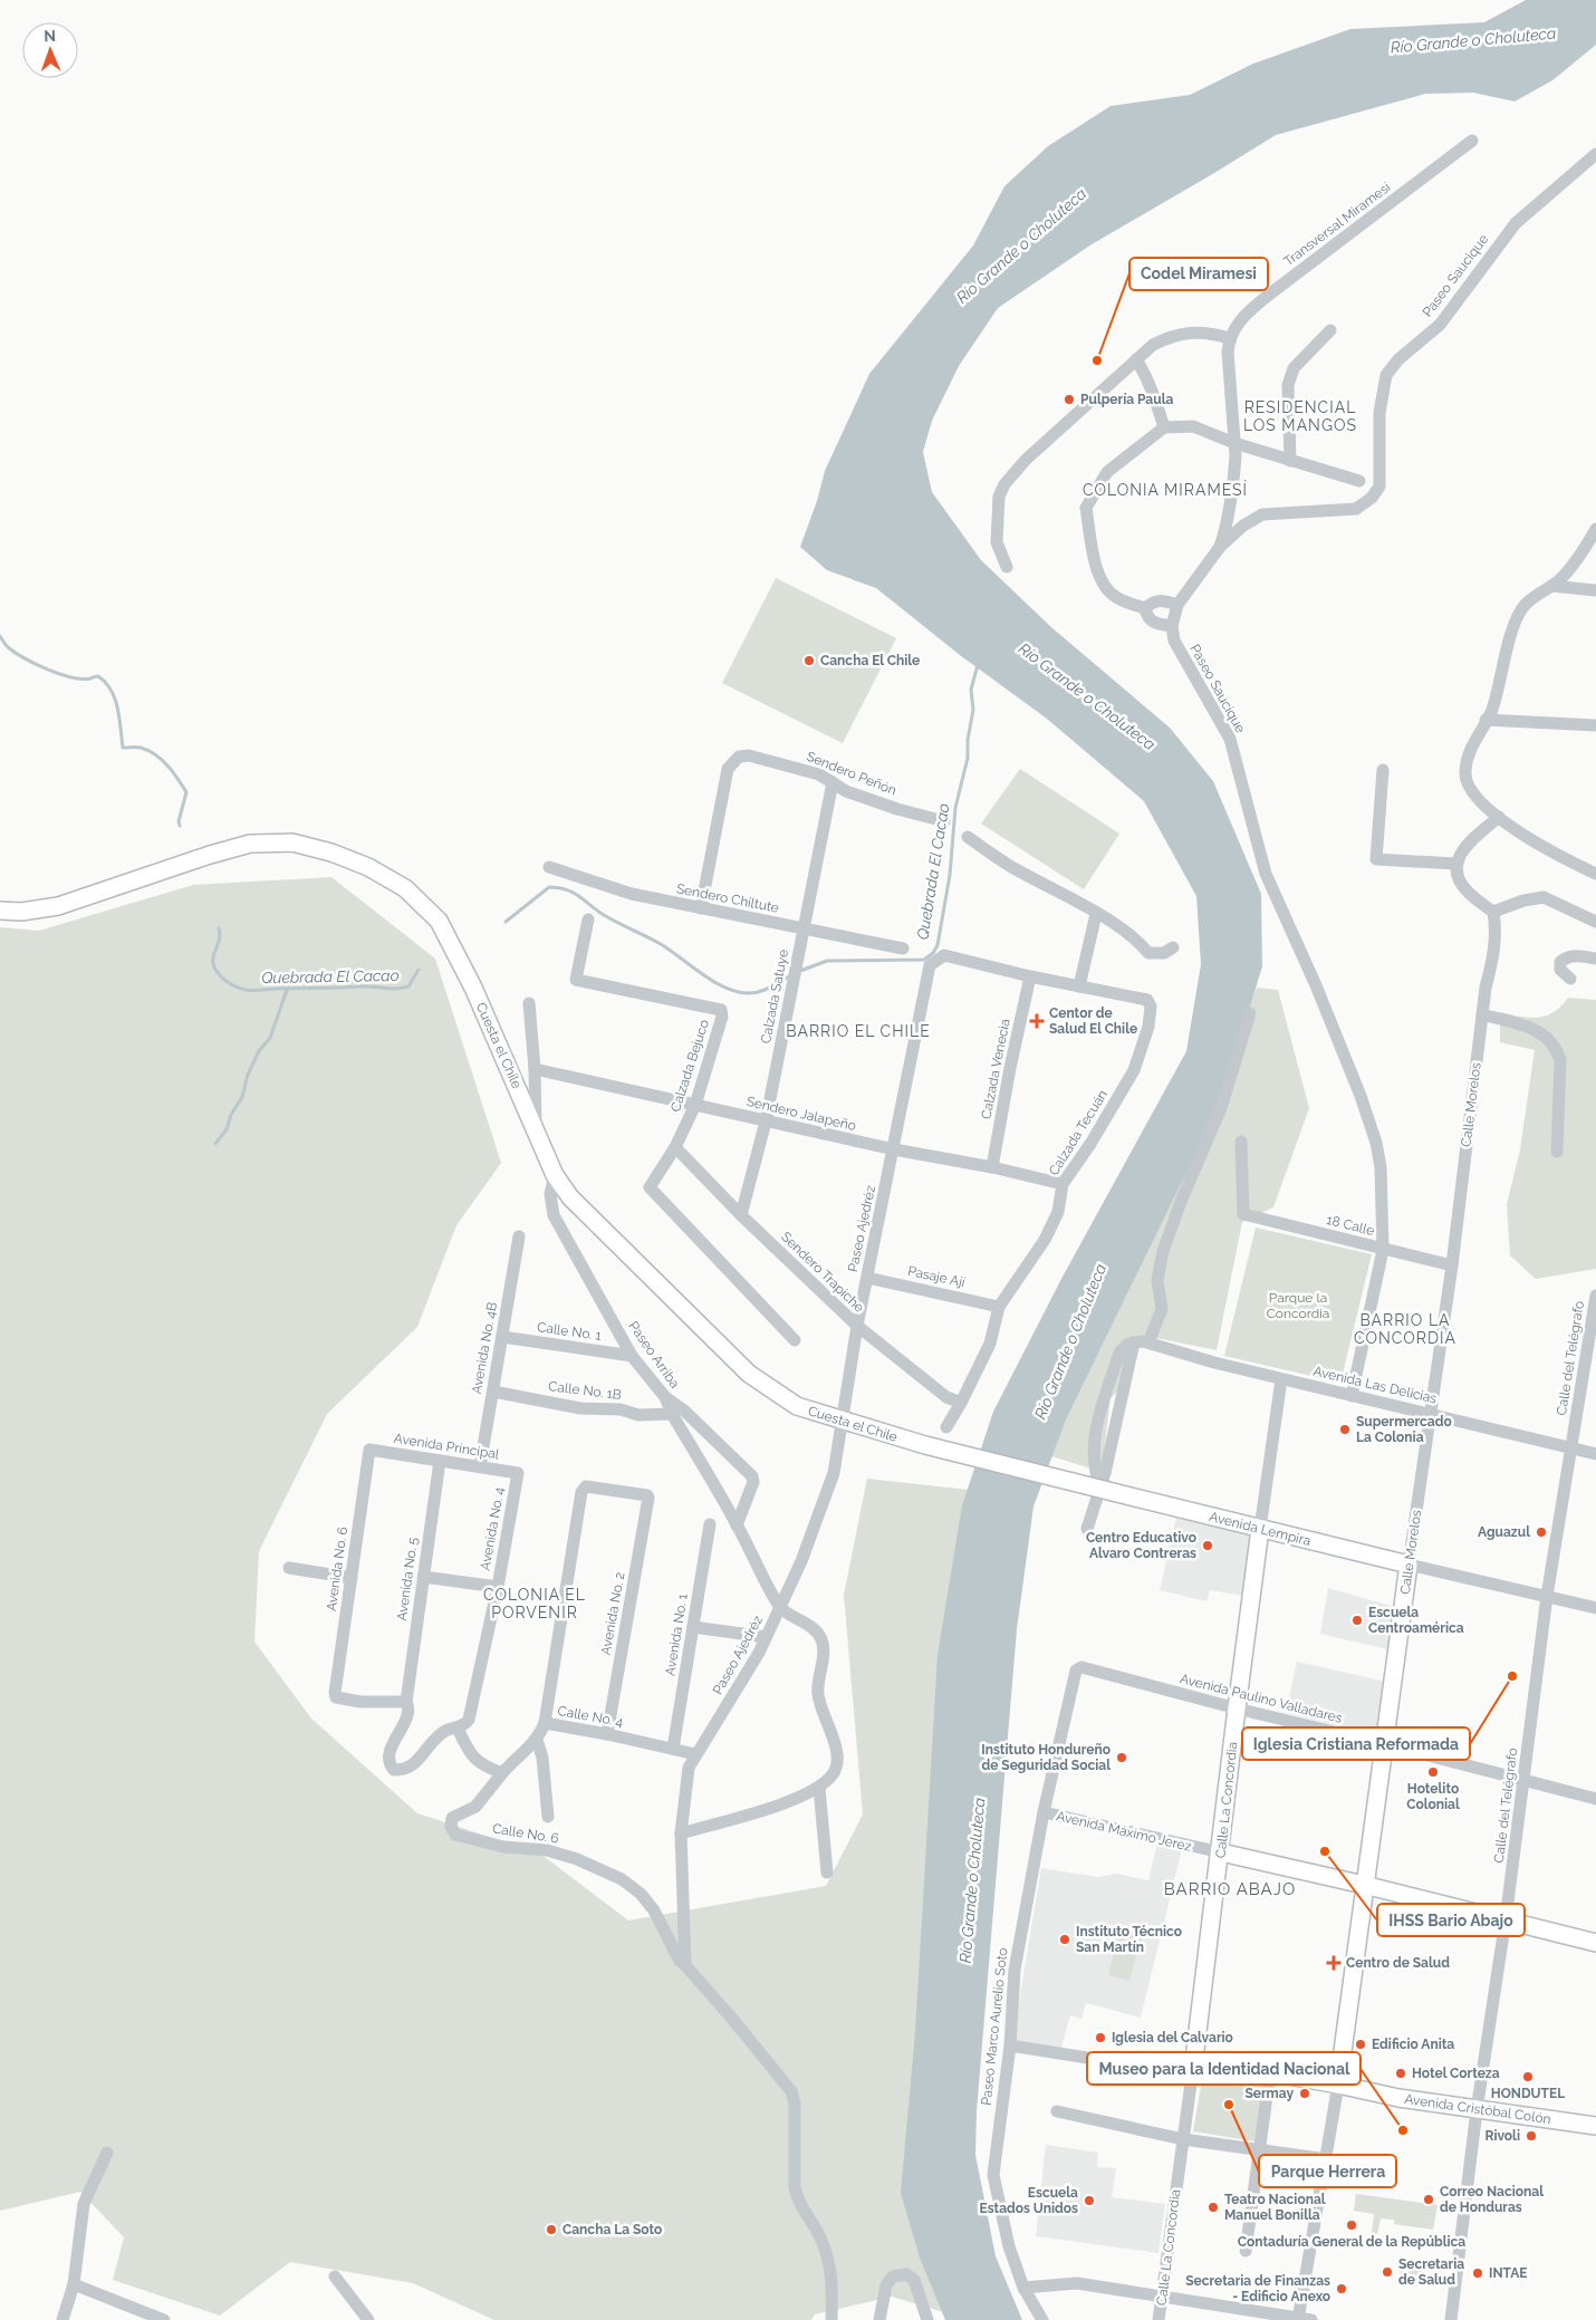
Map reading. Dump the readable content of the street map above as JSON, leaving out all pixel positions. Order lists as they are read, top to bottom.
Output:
{
  "streets": {
    "main road": [
      "Cuesta el Chile",
      "Calle Morelos",
      "Avenida Lempira",
      "Calle La Concordia",
      "Avenida Máximo Jerez",
      "Avenida Cristóbal Colón"
    ],
    "street": [
      "Transversal Miramesí",
      "Paseo Saucique",
      "Sendero Peñón",
      "Sendero Chiltute",
      "Calzada Satuye",
      "Calzada Bejuco",
      "Calzada Venecia",
      "Sendero Jalapeño",
      "Calzada Tecuán",
      "18 Calle",
      "Paseo Ajedréz",
      "Sendero Trapiche",
      "Pasaje Ají",
      "Calle No. 1",
      "Avenida No. 4B",
      "Paseo Arriba",
      "Calle del Telégrafo",
      "Avenida Las Delicias",
      "Calle No. 1B",
      "Avenida Principal",
      "Avenida No. 4",
      "Avenida No. 6",
      "Avenida No. 5",
      "Avenida No. 2",
      "Avenida No. 1",
      "Avenida Paulino Valladares",
      "Calle No. 4",
      "Calle No. 6",
      "Paseo Marco Aurelio Soto"
    ]
  },
  "crossings": [
    ["Paseo Saucique", "18 Calle"],
    ["Paseo Saucique", "Avenida Las Delicias"],
    ["Sendero Peñón", "Sendero Chiltute"],
    ["Sendero Peñón", "Calzada Satuye"],
    ["Sendero Chiltute", "Calzada Satuye"],
    ["Calzada Satuye", "Sendero Jalapeño"],
    ["Calzada Satuye", "Sendero Trapiche"],
    ["Cuesta el Chile", "Paseo Ajedréz"],
    ["Cuesta el Chile", "Paseo Arriba"],
    ["Cuesta el Chile", "Avenida Lempira"],
    ["Calzada Bejuco", "Sendero Jalapeño"],
    ["Calzada Bejuco", "Sendero Trapiche"],
    ["Calzada Venecia", "Sendero Jalapeño"],
    ["Calzada Venecia", "Paseo Ajedréz"],
    ["Calle Morelos", "18 Calle"],
    ["Calle Morelos", "Avenida Las Delicias"],
    ["Calle Morelos", "Avenida Lempira"],
    ["Calle Morelos", "Avenida Paulino Valladares"],
    ["Calle Morelos", "Avenida Máximo Jerez"],
    ["Calle Morelos", "Avenida Cristóbal Colón"],
    ["Sendero Jalapeño", "Calzada Tecuán"],
    ["Sendero Jalapeño", "Paseo Ajedréz"],
    ["Calzada Tecuán", "Sendero Trapiche"],
    ["Calzada Tecuán", "Pasaje Ají"],
    ["Paseo Ajedréz", "Sendero Trapiche"],
    ["Paseo Ajedréz", "Pasaje Ají"],
    ["Paseo Ajedréz", "Paseo Arriba"],
    ["Paseo Ajedréz", "Calle No. 4"],
    ["Paseo Ajedréz", "Calle No. 6"],
    ["Calle No. 1", "Avenida No. 4B"],
    ["Calle No. 1", "Paseo Arriba"],
    ["Avenida No. 4B", "Calle No. 1B"],
    ["Avenida No. 4B", "Avenida Principal"],
    ["Paseo Arriba", "Calle No. 1B"],
    ["Calle del Telégrafo", "Avenida Las Delicias"],
    ["Calle del Telégrafo", "Avenida Lempira"],
    ["Calle del Telégrafo", "Avenida Paulino Valladares"],
    ["Calle del Telégrafo", "Avenida Máximo Jerez"],
    ["Calle del Telégrafo", "Avenida Cristóbal Colón"],
    ["Avenida Las Delicias", "Calle La Concordia"],
    ["Avenida Principal", "Avenida No. 4"],
    ["Avenida Principal", "Avenida No. 6"],
    ["Avenida Principal", "Avenida No. 5"],
    ["Avenida Lempira", "Calle La Concordia"],
    ["Avenida No. 6", "Avenida No. 5"],
    ["Avenida No. 2", "Calle No. 4"],
    ["Avenida No. 1", "Calle No. 4"],
    ["Avenida Paulino Valladares", "Calle La Concordia"],
    ["Avenida Paulino Valladares", "Paseo Marco Aurelio Soto"],
    ["Calle No. 4", "Calle No. 6"],
    ["Calle La Concordia", "Avenida Máximo Jerez"],
    ["Calle La Concordia", "Avenida Cristóbal Colón"],
    ["Avenida Máximo Jerez", "Paseo Marco Aurelio Soto"],
    ["Paseo Marco Aurelio Soto", "Avenida Cristóbal Colón"]
  ],
  "districts": [
    "RESIDENCIAL LOS MANGOS",
    "COLONIA MIRAMESÍ",
    "BARRIO EL CHILE",
    "BARRIO LA CONCORDIA",
    "COLONIA EL PORVENIR",
    "BARRIO ABAJO"
  ],
  "water": ["Río Grande o Choluteca", "Quebrada El Cacao"],
  "parks": ["Parque la Concordia"],
  "places": {
    "other": [
      "Codel Miramesi",
      "Pulpería Paula",
      "Cancha El Chile",
      "Supermercado La Colonia",
      "Aguazul",
      "Centro Educativo Alvaro Contreras",
      "Escuela Centroamérica",
      "Iglesia Cristiana Reformada",
      "Instituto Hondureño de Seguridad Social",
      "Hotelito Colonial",
      "IHSS Bario Abajo",
      "Instituto Técnico San Martín",
      "Iglesia del Calvario",
      "Edificio Anita",
      "Hotel Corteza",
      "HONDUTEL",
      "Sermay",
      "Parque Herrera",
      "Museo para la Identidad Nacional",
      "Rivoli",
      "Correo Nacional de Honduras",
      "Escuela Estados Unidos",
      "Teatro Nacional Manuel Bonilla",
      "Contaduría General de la República",
      "Cancha La Soto",
      "Secretaria de Salud",
      "INTAE",
      "Secretaria de Finanzas - Edificio Anexo"
    ],
    "health": ["Centor de Salud El Chile", "Centro de Salud"]
  },
  "north": "top"
}
